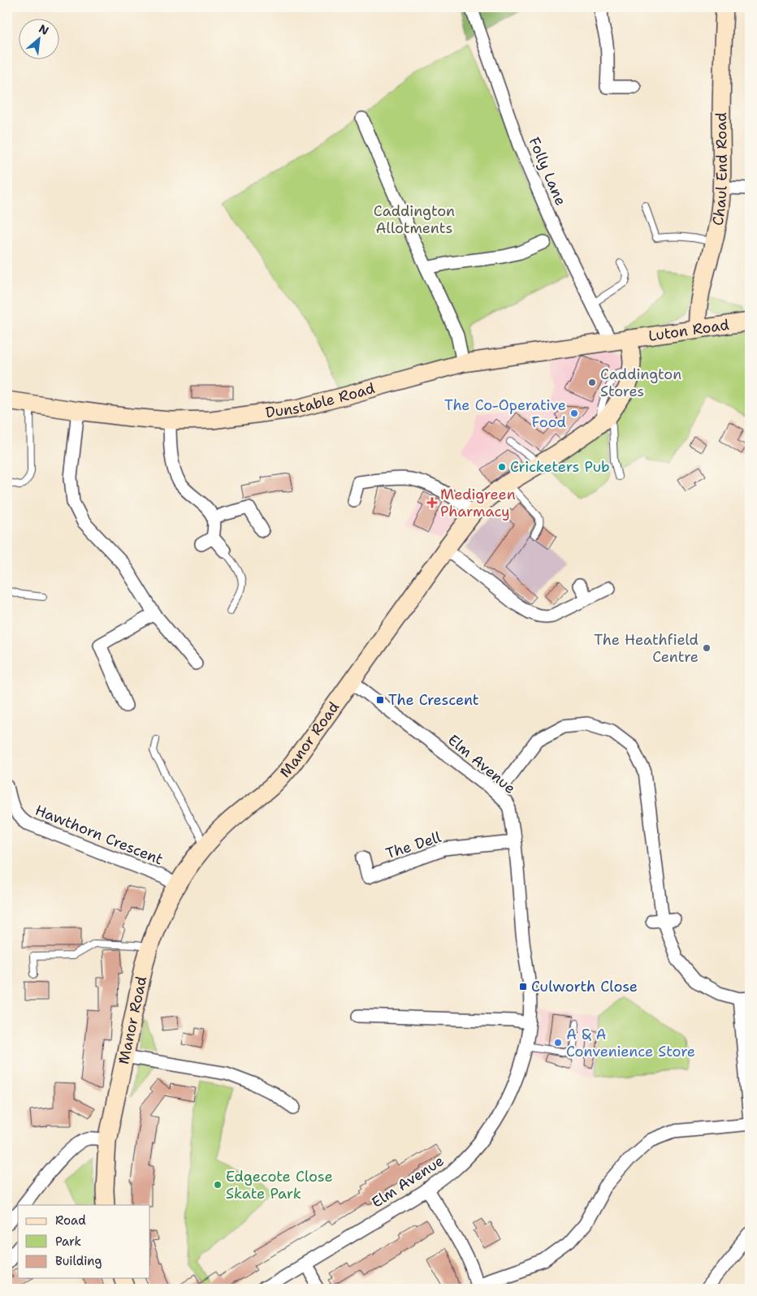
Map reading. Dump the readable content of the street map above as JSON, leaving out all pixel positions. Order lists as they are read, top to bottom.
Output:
{
  "streets": {
    "street": [
      "Chaul End Road",
      "Folly Lane",
      "Luton Road",
      "Dunstable Road",
      "Manor Road",
      "Elm Avenue",
      "Hawthorn Crescent",
      "The Dell"
    ]
  },
  "crossings": [
    ["Chaul End Road", "Luton Road"],
    ["Folly Lane", "Dunstable Road"],
    ["Luton Road", "Dunstable Road"],
    ["Luton Road", "Manor Road"],
    ["Dunstable Road", "Manor Road"],
    ["Manor Road", "Elm Avenue"],
    ["Manor Road", "Hawthorn Crescent"],
    ["Elm Avenue", "The Dell"]
  ],
  "parks": ["Caddington Allotments"],
  "places": {
    "other": [
      "Caddington Stores",
      "The Co-Operative Food",
      "Cricketers Pub",
      "The Heathfield Centre",
      "A & A Convenience Store",
      "Edgecote Close Skate Park"
    ],
    "health": ["Medigreen Pharmacy"],
    "transit": ["The Crescent", "Culworth Close"]
  },
  "legend": ["Road", "Park", "Building"],
  "north": "top right"
}
